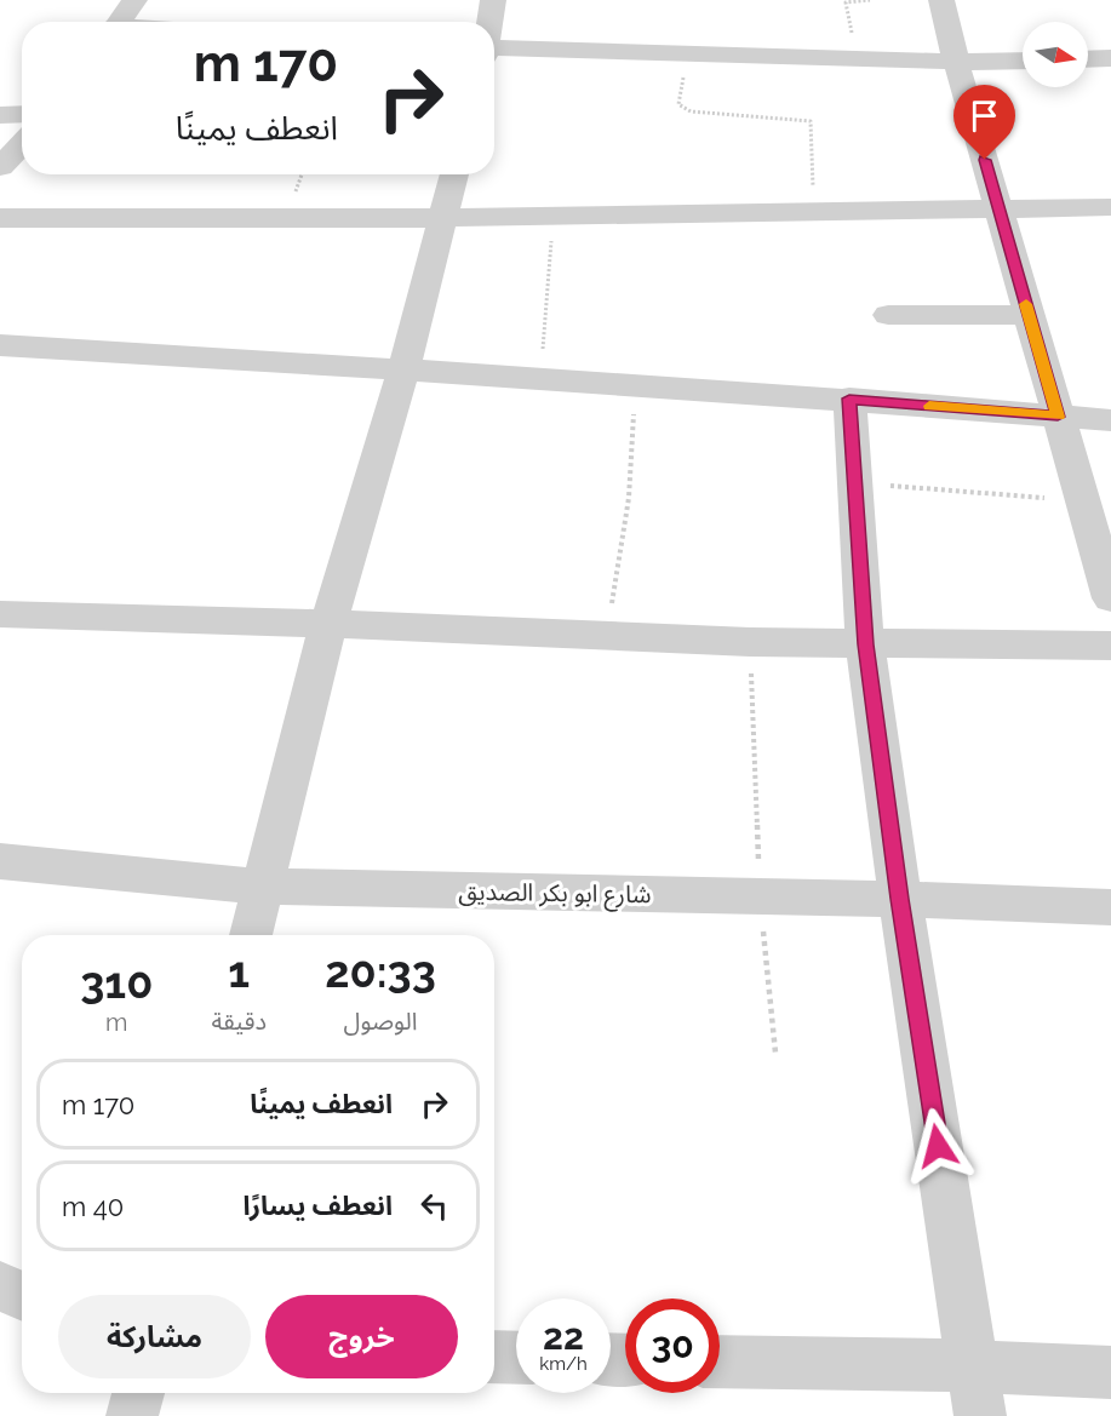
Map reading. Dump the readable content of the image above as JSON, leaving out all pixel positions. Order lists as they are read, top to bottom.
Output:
{
  "streets": {
    "street": ["شارع ابو بكر الصديق"]
  },
  "north": "right",
  "page": {
    "turn": ["170 m", "انعطف يمينًا"],
    "eta": [
      "20:33",
      "الوصول",
      "1",
      "دقيقة",
      "310",
      "m"
    ],
    "list": [
      {
        "name": "انعطف يمينًا",
        "value": "170 m"
      },
      {
        "name": "انعطف يسارًا",
        "value": "40 m"
      }
    ],
    "buttons": ["خروج", "مشاركة"],
    "speed": "22 km/h",
    "limit": "30"
  }
}
